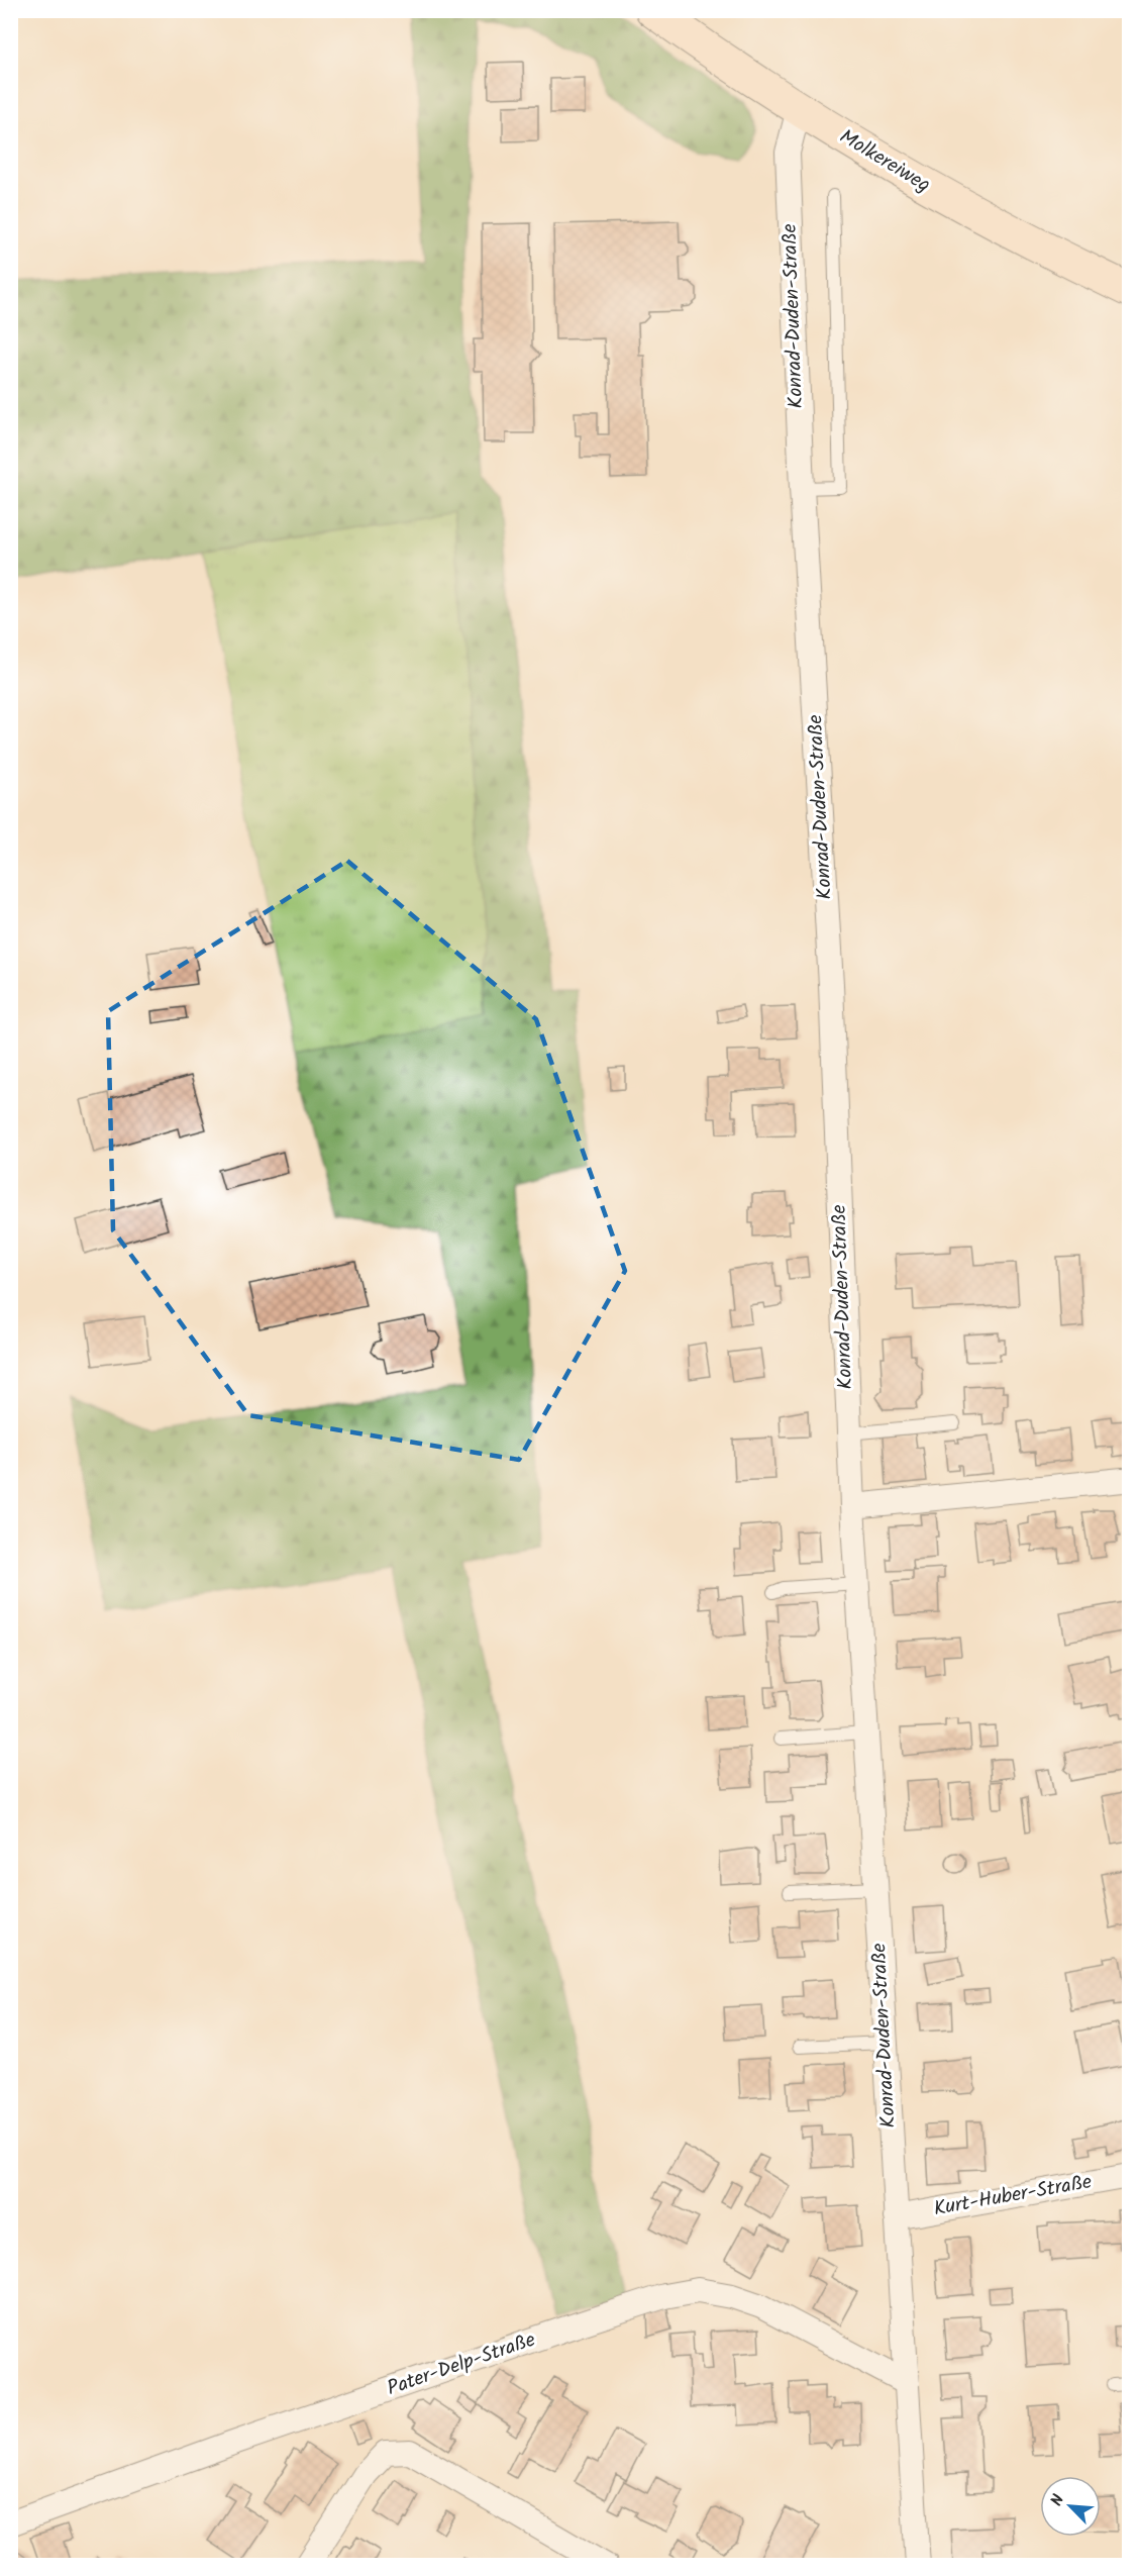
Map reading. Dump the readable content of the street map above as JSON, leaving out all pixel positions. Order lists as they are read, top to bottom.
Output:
{
  "streets": {
    "main road": ["Molkereiweg"],
    "street": ["Konrad-Duden-Straße", "Kurt-Huber-Straße", "Pater-Delp-Straße"]
  },
  "crossings": [
    ["Molkereiweg", "Konrad-Duden-Straße"],
    ["Konrad-Duden-Straße", "Kurt-Huber-Straße"],
    ["Konrad-Duden-Straße", "Pater-Delp-Straße"]
  ],
  "north": "top left"
}
